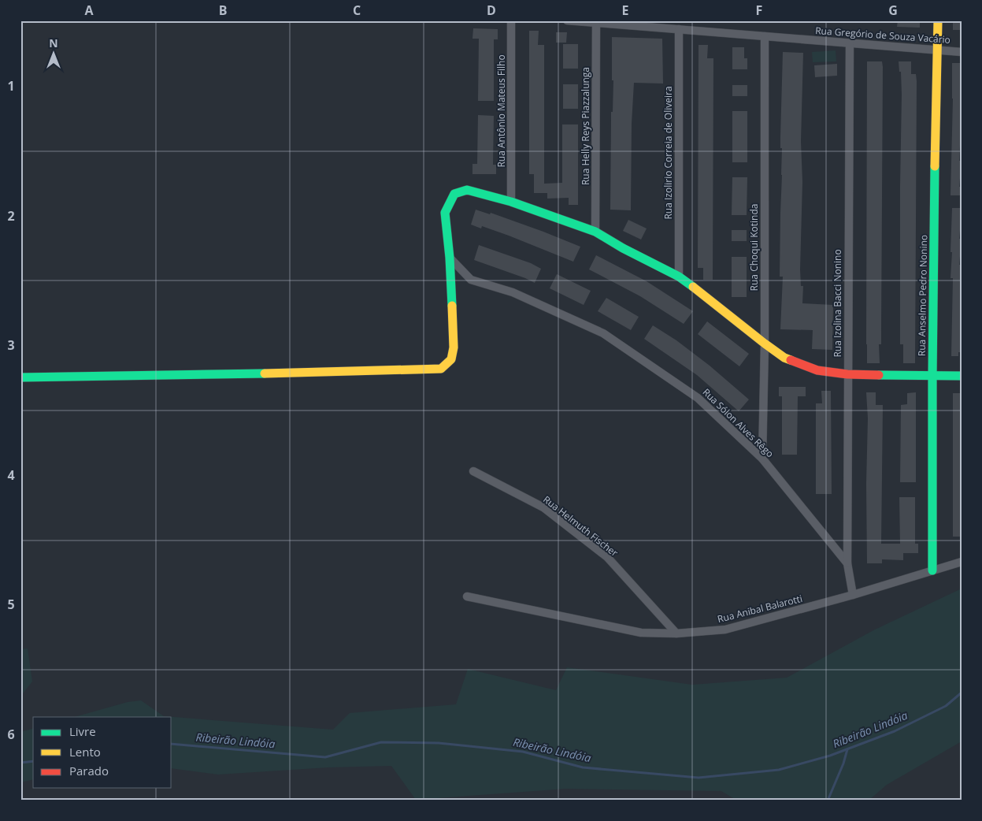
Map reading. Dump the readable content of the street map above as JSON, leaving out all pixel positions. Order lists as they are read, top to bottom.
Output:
{
  "streets": {
    "street": [
      "Rua Gregório de Souza Vacário",
      "Rua Antônio Mateus Filho",
      "Rua Helly Reys Piazzalunga",
      "Rua Izolirio Correia de Oliveira",
      "Rua Choqui Kotinda",
      "Rua Anselmo Pedro Nonino",
      "Rua Izolina Bacci Nonino",
      "Rua Sólon Alves Rêgo",
      "Rua Helmuth Fischer",
      "Rua Anibal Balarotti"
    ]
  },
  "crossings": [
    ["Rua Gregório de Souza Vacário", "Rua Helly Reys Piazzalunga"],
    ["Rua Gregório de Souza Vacário", "Rua Izolirio Correia de Oliveira"],
    ["Rua Gregório de Souza Vacário", "Rua Choqui Kotinda"],
    ["Rua Gregório de Souza Vacário", "Rua Anselmo Pedro Nonino"],
    ["Rua Gregório de Souza Vacário", "Rua Izolina Bacci Nonino"],
    ["Rua Choqui Kotinda", "Rua Sólon Alves Rêgo"],
    ["Rua Anselmo Pedro Nonino", "Rua Anibal Balarotti"],
    ["Rua Izolina Bacci Nonino", "Rua Sólon Alves Rêgo"],
    ["Rua Sólon Alves Rêgo", "Rua Anibal Balarotti"],
    ["Rua Helmuth Fischer", "Rua Anibal Balarotti"]
  ],
  "water": ["Ribeirão Lindóia"],
  "legend": ["Livre", "Lento", "Parado"],
  "north": "top",
  "grid": {
    "columns": [
      "A",
      "B",
      "C",
      "D",
      "E",
      "F",
      "G"
    ],
    "rows": [
      "1",
      "2",
      "3",
      "4",
      "5",
      "6"
    ]
  }
}
